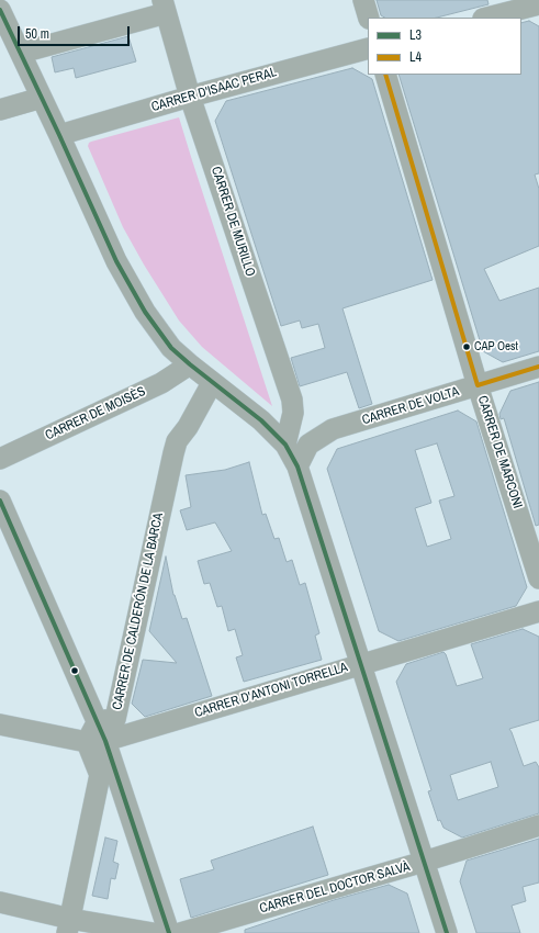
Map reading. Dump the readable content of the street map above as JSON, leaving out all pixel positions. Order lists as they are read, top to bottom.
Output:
{
  "streets": {
    "street": [
      "CARRER D'ISAAC PERAL",
      "CARRER DE MURILLO",
      "CARRER DE VOLTA",
      "CARRER DE MOISÈS",
      "CARRER DE MARCONI",
      "CARRER DE CALDERÓN DE LA BARCA",
      "CARRER D'ANTONI TORRELLA",
      "CARRER DEL DOCTOR SALVÀ"
    ]
  },
  "crossings": [
    ["CARRER D'ISAAC PERAL", "CARRER DE MURILLO"],
    ["CARRER DE VOLTA", "CARRER DE MARCONI"],
    ["CARRER DE CALDERÓN DE LA BARCA", "CARRER D'ANTONI TORRELLA"]
  ],
  "places": ["CAP Oest"],
  "lines": ["transit line L3", "transit line L4"],
  "legend": ["L3", "L4"],
  "scale_bar": "50 m"
}
